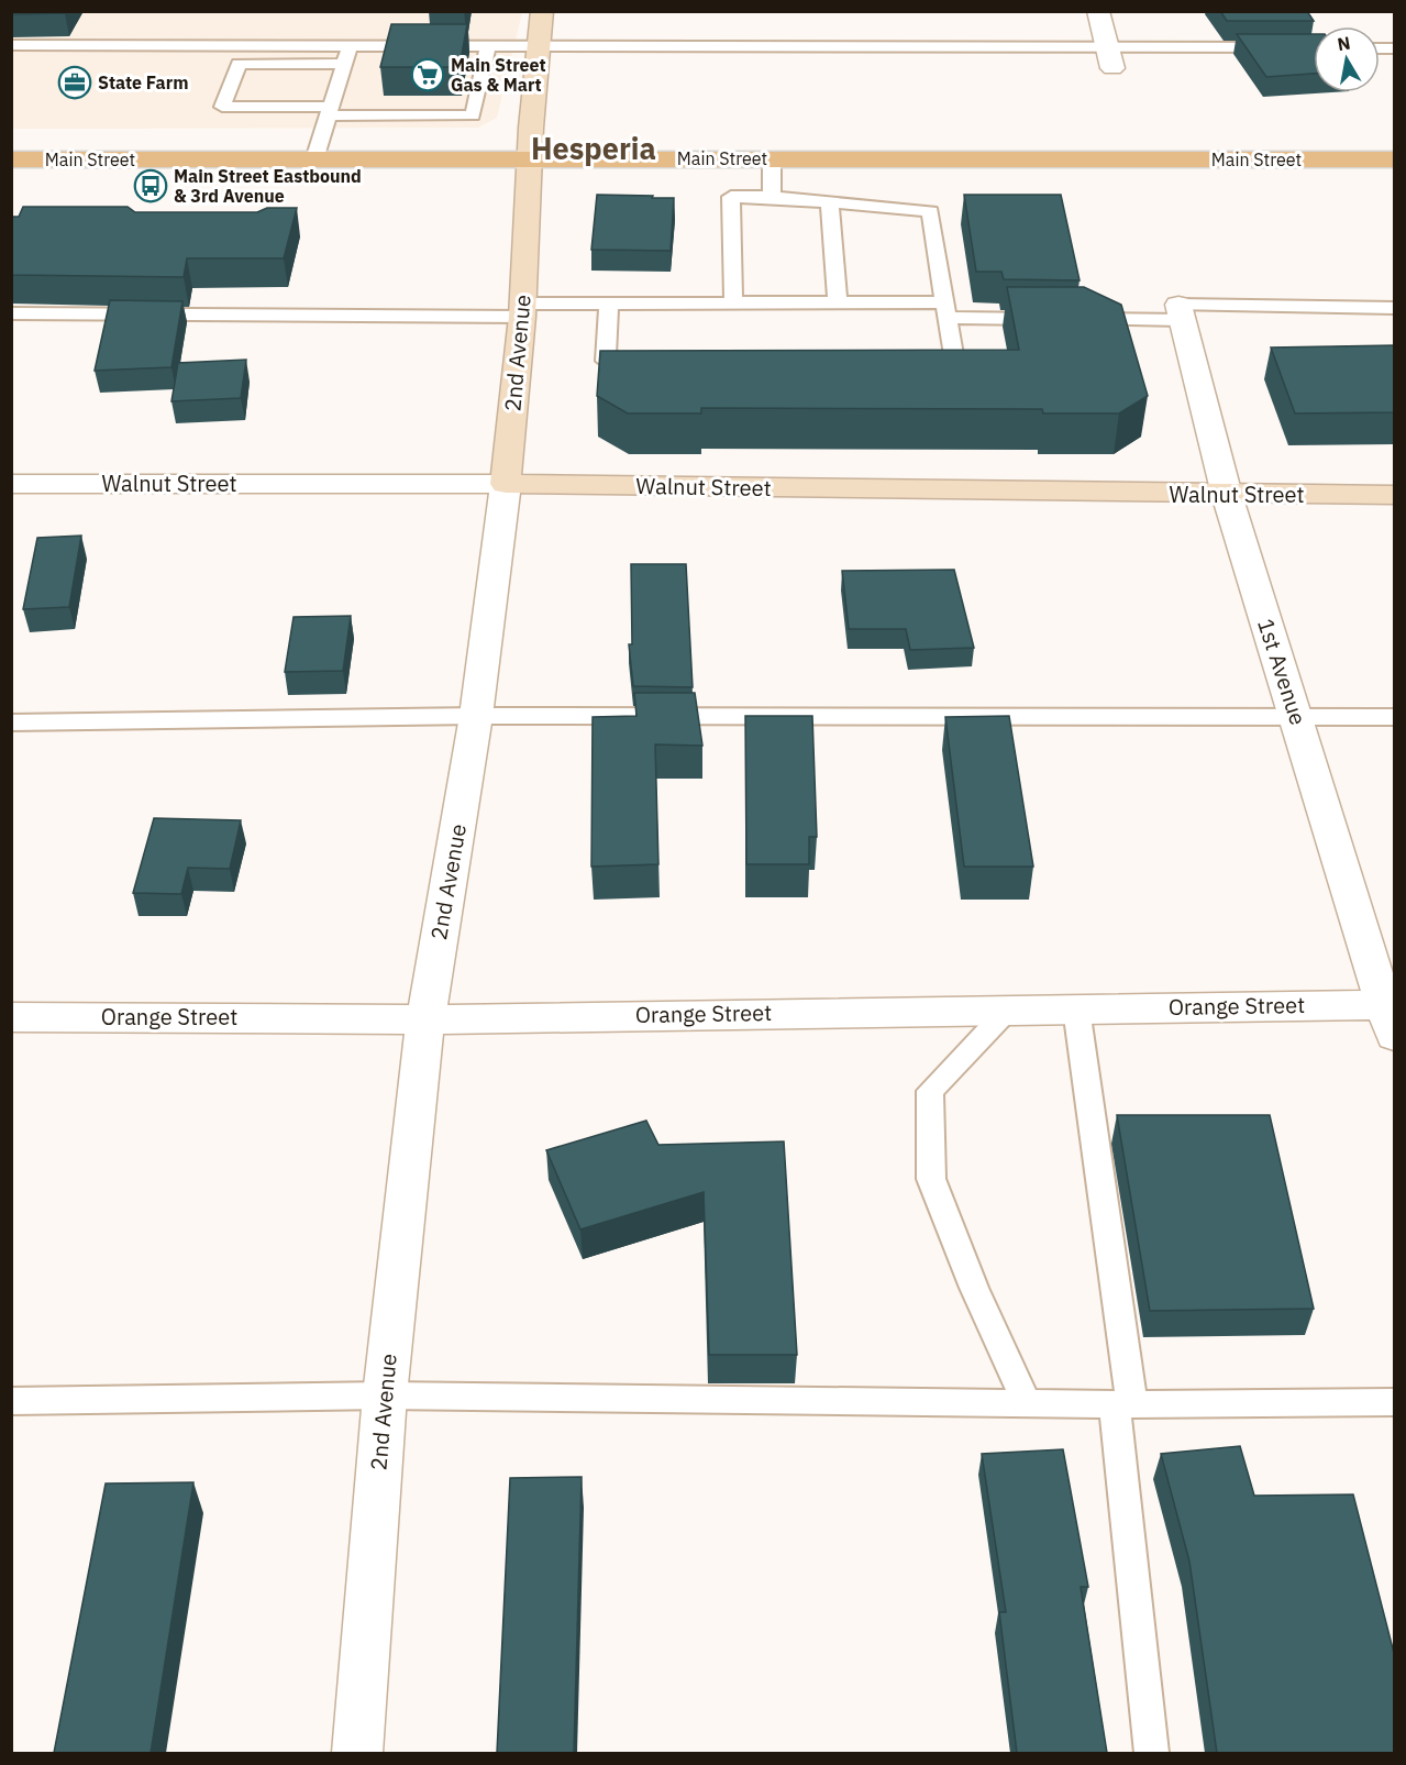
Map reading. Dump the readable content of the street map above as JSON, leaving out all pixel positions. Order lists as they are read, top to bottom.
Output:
{
  "streets": {
    "main road": ["Main Street", "2nd Avenue", "Walnut Street"],
    "street": ["1st Avenue", "Orange Street"]
  },
  "crossings": [
    ["Main Street", "2nd Avenue"],
    ["2nd Avenue", "Walnut Street"],
    ["2nd Avenue", "Orange Street"],
    ["Walnut Street", "1st Avenue"],
    ["1st Avenue", "Orange Street"]
  ],
  "districts": ["Hesperia"],
  "places": {
    "supermarket": ["Main Street Gas & Mart"],
    "office": ["State Farm"],
    "bus stop": ["Main Street Eastbound & 3rd Avenue"]
  },
  "north": "top"
}
